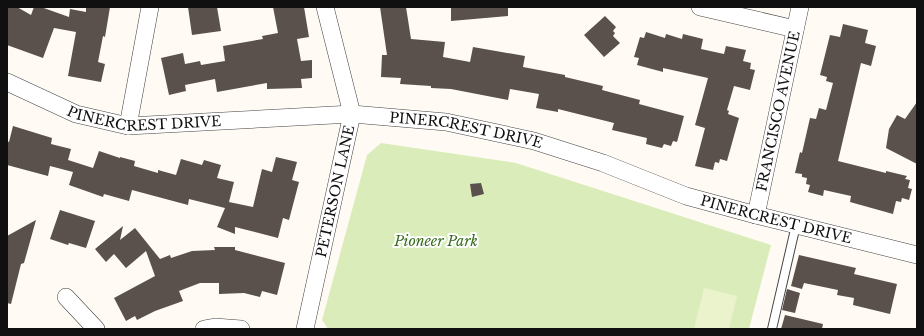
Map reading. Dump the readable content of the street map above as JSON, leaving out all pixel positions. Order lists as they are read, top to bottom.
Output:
{
  "streets": {
    "street": ["FRANCISCO AVENUE", "PINERCREST DRIVE", "PETERSON LANE"]
  },
  "crossings": [
    ["FRANCISCO AVENUE", "PINERCREST DRIVE"],
    ["PINERCREST DRIVE", "PETERSON LANE"]
  ],
  "parks": ["Pioneer Park"]
}
